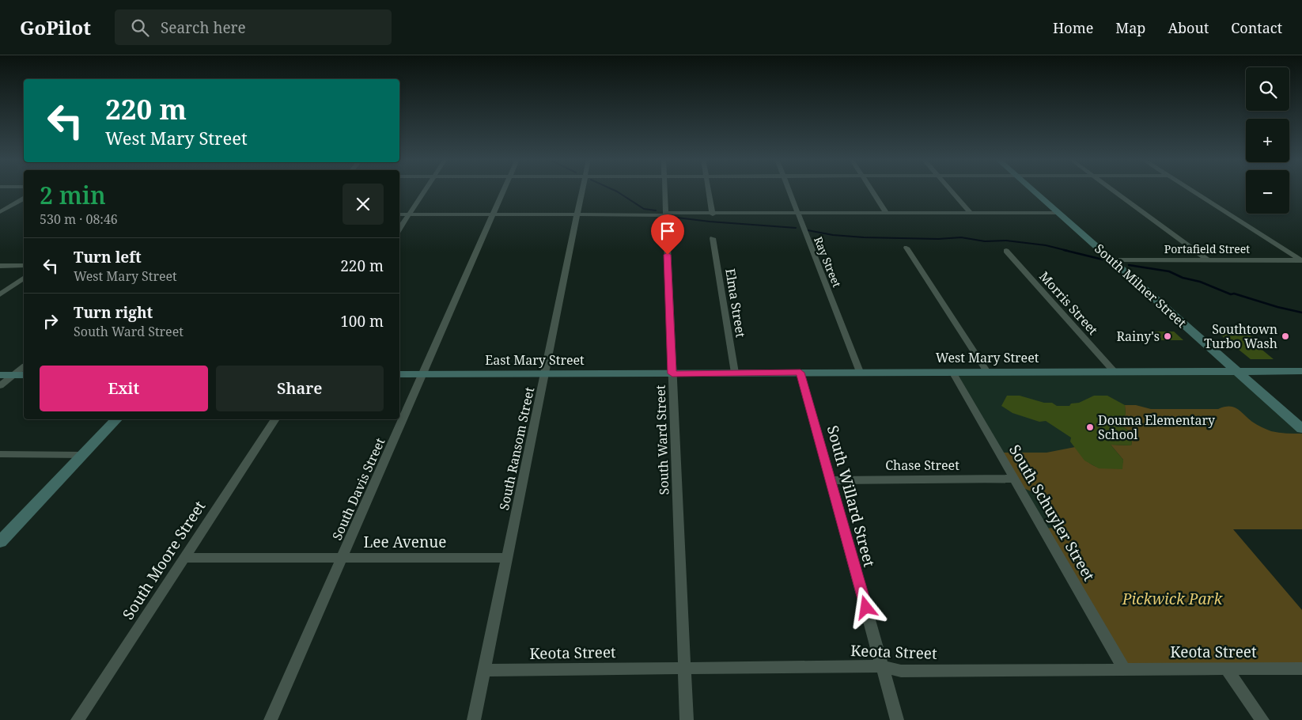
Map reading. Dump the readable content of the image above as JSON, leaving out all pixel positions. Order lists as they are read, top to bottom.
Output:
{
  "streets": {
    "main road": ["South Milner Street", "West Mary Street", "East Mary Street"],
    "street": [
      "Portafield Street",
      "Ray Street",
      "Elma Street",
      "Morris Street",
      "South Ward Street",
      "South Ransom Street",
      "Chase Street",
      "South Davis Street",
      "South Willard Street",
      "South Schuyler Street",
      "Lee Avenue",
      "South Moore Street",
      "Keota Street"
    ]
  },
  "crossings": [
    ["Portafield Street", "South Milner Street"],
    ["Ray Street", "West Mary Street"],
    ["South Milner Street", "West Mary Street"],
    ["Elma Street", "West Mary Street"],
    ["Morris Street", "West Mary Street"],
    ["West Mary Street", "East Mary Street"],
    ["West Mary Street", "South Ward Street"],
    ["West Mary Street", "South Willard Street"],
    ["West Mary Street", "South Schuyler Street"],
    ["East Mary Street", "South Ward Street"],
    ["East Mary Street", "South Ransom Street"],
    ["East Mary Street", "South Davis Street"],
    ["South Ward Street", "Keota Street"],
    ["South Ransom Street", "Lee Avenue"],
    ["South Ransom Street", "Keota Street"],
    ["Chase Street", "South Willard Street"],
    ["Chase Street", "South Schuyler Street"],
    ["South Davis Street", "Lee Avenue"],
    ["South Willard Street", "Keota Street"],
    ["South Schuyler Street", "Keota Street"],
    ["Lee Avenue", "South Moore Street"]
  ],
  "parks": ["Pickwick Park"],
  "places": ["Rainy's", "Southtown Turbo Wash", "Douma Elementary School"],
  "page": {
    "header": "GoPilot",
    "search": "Search here",
    "nav": [
      "Home",
      "Map",
      "About",
      "Contact"
    ],
    "map_buttons": ["+", "−"],
    "turn": ["220 m", "West Mary Street"],
    "heading": ["2 min", "530 m · 08:46"],
    "list": [
      {
        "name": "Turn left",
        "note": "West Mary Street",
        "value": "220 m"
      },
      {
        "name": "Turn right",
        "note": "South Ward Street",
        "value": "100 m"
      }
    ],
    "buttons": ["Exit", "Share"]
  }
}
